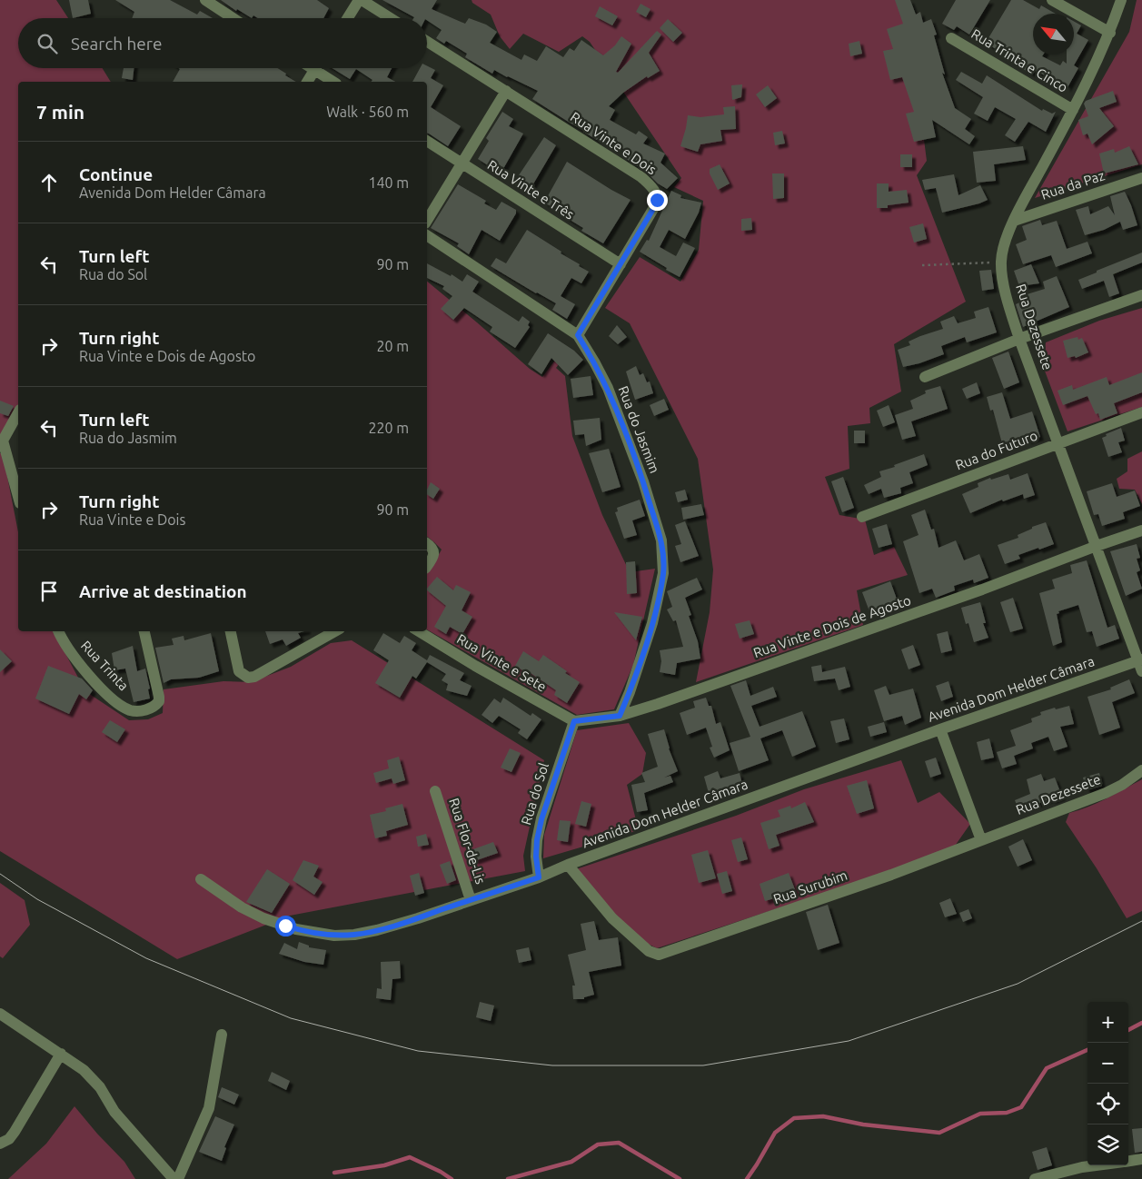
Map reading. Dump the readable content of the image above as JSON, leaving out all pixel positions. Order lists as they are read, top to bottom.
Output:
{
  "streets": {
    "street": [
      "Rua Trinta e Cinco",
      "Rua Vinte e Dois",
      "Rua da Paz",
      "Rua Vinte e Três",
      "Rua Dezessete",
      "Rua do Jasmim",
      "Rua do Futuro",
      "Rua Vinte e Dois de Agosto",
      "Rua Vinte e Sete",
      "Rua Trinta",
      "Avenida Dom Helder Câmara",
      "Rua do Sol",
      "Rua Flor-de-Lis",
      "Rua Surubim"
    ]
  },
  "crossings": [
    ["Rua Trinta e Cinco", "Rua Dezessete"],
    ["Rua Vinte e Dois", "Rua Vinte e Três"],
    ["Rua Vinte e Dois", "Rua do Jasmim"],
    ["Rua da Paz", "Rua Dezessete"],
    ["Rua Dezessete", "Rua do Futuro"],
    ["Rua Dezessete", "Rua Vinte e Dois de Agosto"],
    ["Rua Dezessete", "Avenida Dom Helder Câmara"],
    ["Rua Dezessete", "Rua Surubim"],
    ["Rua do Jasmim", "Rua Vinte e Dois de Agosto"],
    ["Rua Vinte e Dois de Agosto", "Rua Vinte e Sete"],
    ["Rua Vinte e Dois de Agosto", "Rua do Sol"],
    ["Rua Vinte e Sete", "Rua do Sol"],
    ["Avenida Dom Helder Câmara", "Rua do Sol"],
    ["Avenida Dom Helder Câmara", "Rua Flor-de-Lis"],
    ["Avenida Dom Helder Câmara", "Rua Surubim"]
  ],
  "north": "top left",
  "page": {
    "search": "Search here",
    "heading": ["7 min", "Walk · 560 m"],
    "list": [
      ["Continue", "Avenida Dom Helder Câmara", "140 m"],
      ["Turn left", "Rua do Sol", "90 m"],
      ["Turn right", "Rua Vinte e Dois de Agosto", "20 m"],
      ["Turn left", "Rua do Jasmim", "220 m"],
      ["Turn right", "Rua Vinte e Dois", "90 m"],
      "Arrive at destination"
    ],
    "map_buttons": ["+", "−"]
  }
}
